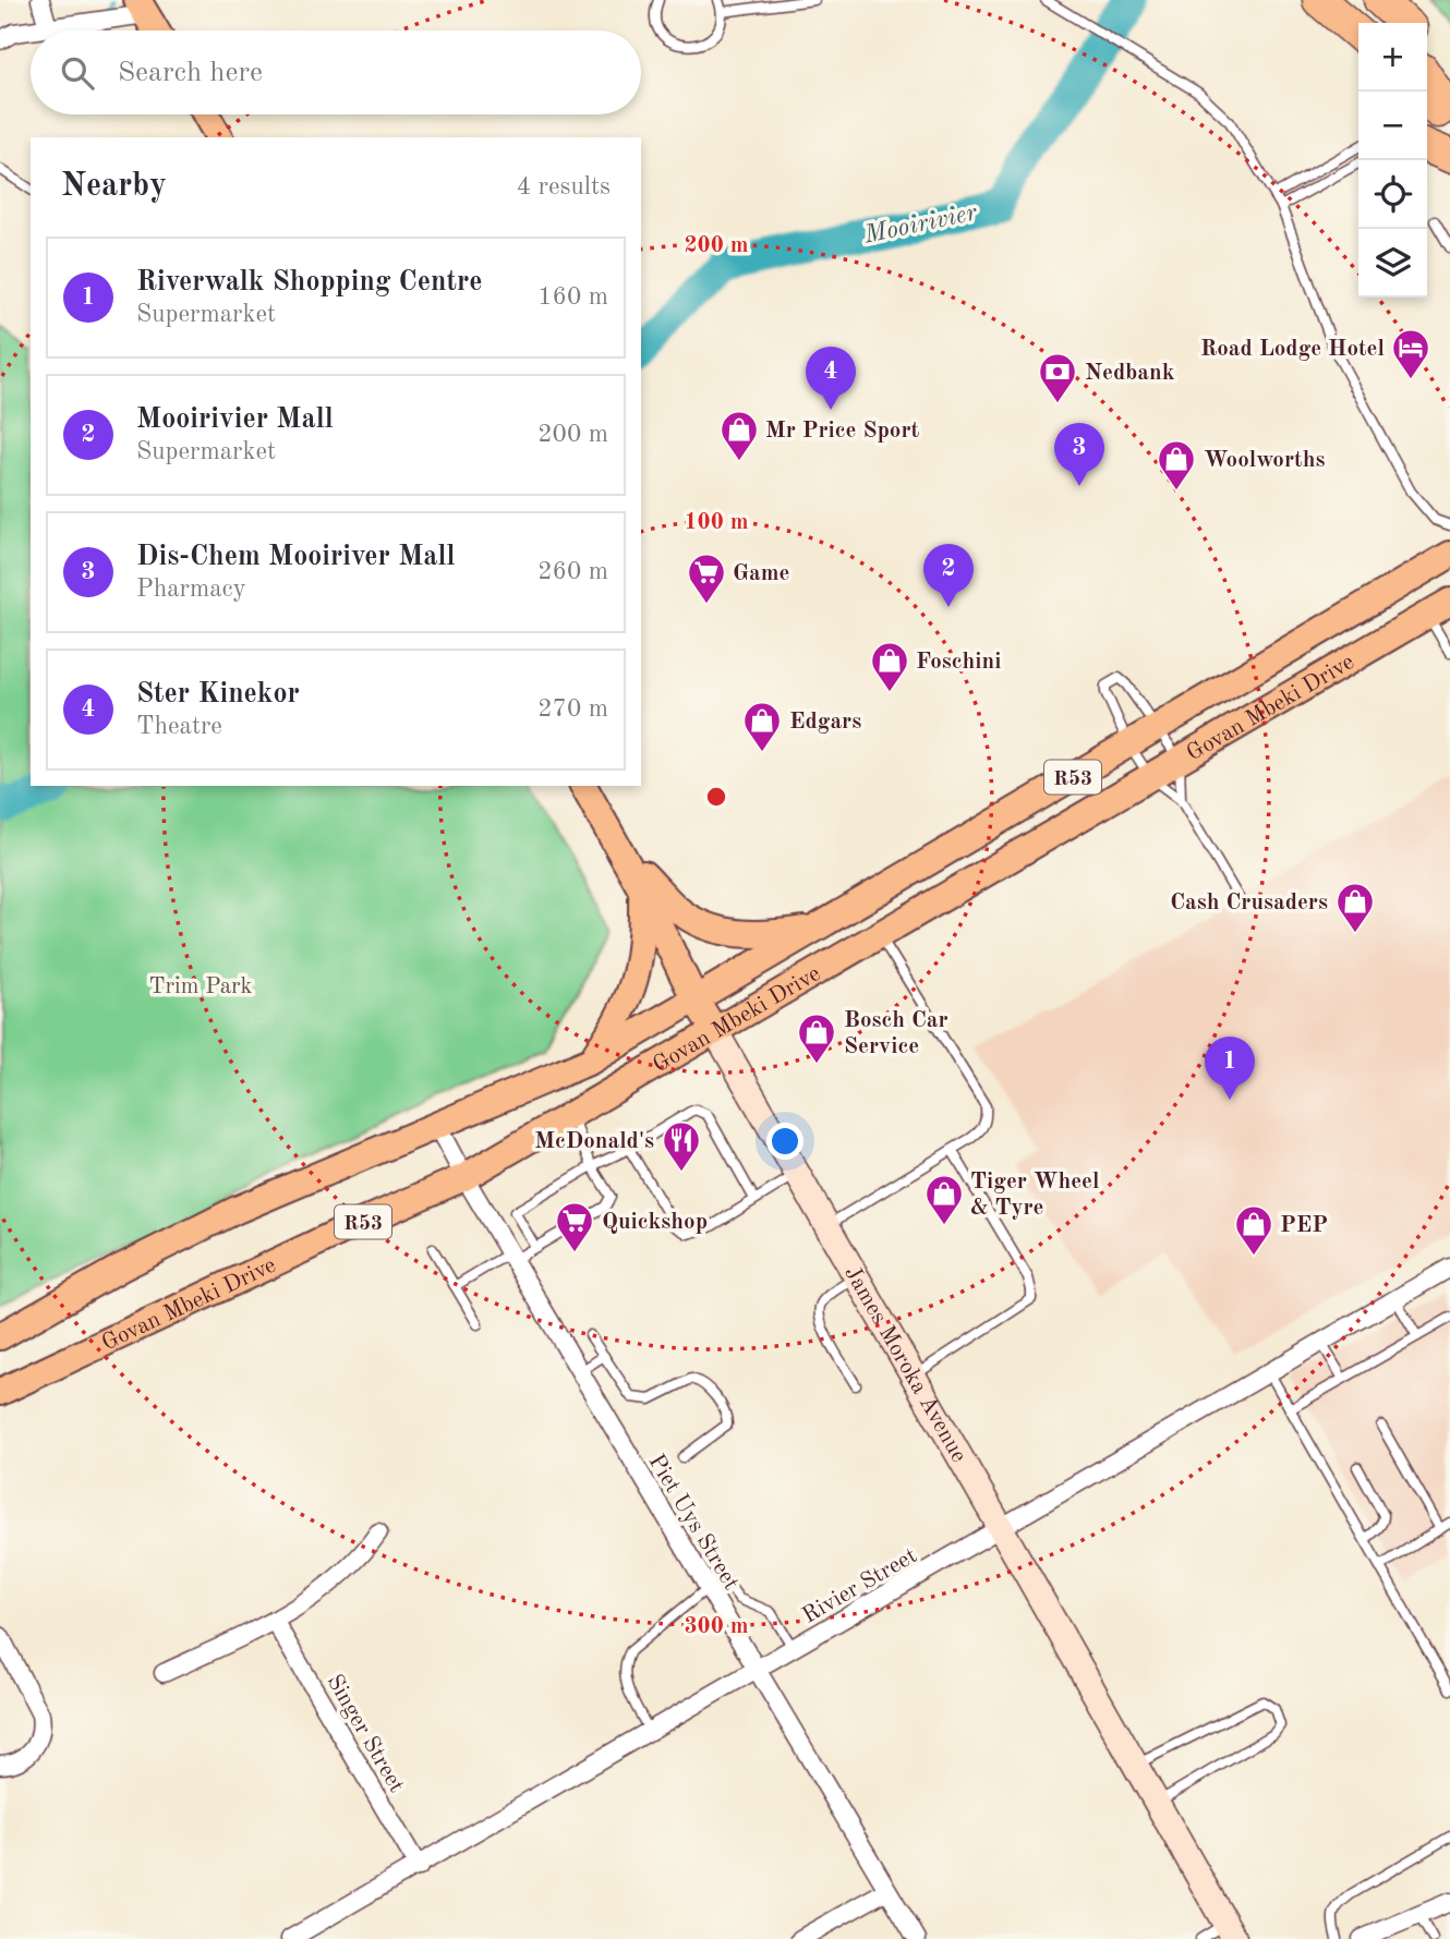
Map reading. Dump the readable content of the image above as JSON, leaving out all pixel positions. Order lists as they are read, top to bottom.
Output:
{
  "streets": {
    "main road": ["Govan Mbeki Drive", "R53", "James Moroka Avenue"],
    "street": ["Piet Uys Street", "Rivier Street", "Singer Street"]
  },
  "crossings": [
    ["Govan Mbeki Drive", "James Moroka Avenue"],
    ["Govan Mbeki Drive", "Piet Uys Street"],
    ["James Moroka Avenue", "Rivier Street"],
    ["Piet Uys Street", "Rivier Street"],
    ["Rivier Street", "Singer Street"]
  ],
  "water": ["Mooirivier"],
  "parks": ["Trim Park"],
  "places": {
    "hotel": ["Road Lodge Hotel"],
    "bank": ["Nedbank"],
    "shop": [
      "Mr Price Sport",
      "Woolworths",
      "Foschini",
      "Edgars",
      "Cash Crusaders",
      "Bosch Car Service",
      "Tiger Wheel & Tyre",
      "PEP"
    ],
    "supermarket": ["Game", "Quickshop"],
    "restaurant": ["McDonald's"]
  },
  "page": {
    "map_buttons": ["+", "−"],
    "search": "Search here",
    "heading": ["Nearby", "4 results"],
    "list": [
      {
        "mark": "1",
        "name": "Riverwalk Shopping Centre",
        "note": "Supermarket",
        "value": "160 m"
      },
      {
        "mark": "2",
        "name": "Mooirivier Mall",
        "note": "Supermarket",
        "value": "200 m"
      },
      {
        "mark": "3",
        "name": "Dis-Chem Mooiriver Mall",
        "note": "Pharmacy",
        "value": "260 m"
      },
      {
        "mark": "4",
        "name": "Ster Kinekor",
        "note": "Theatre",
        "value": "270 m"
      }
    ],
    "pins": [
      "4",
      "3",
      "2",
      "1"
    ]
  },
  "rings": ["200 m", "100 m", "300 m"]
}
